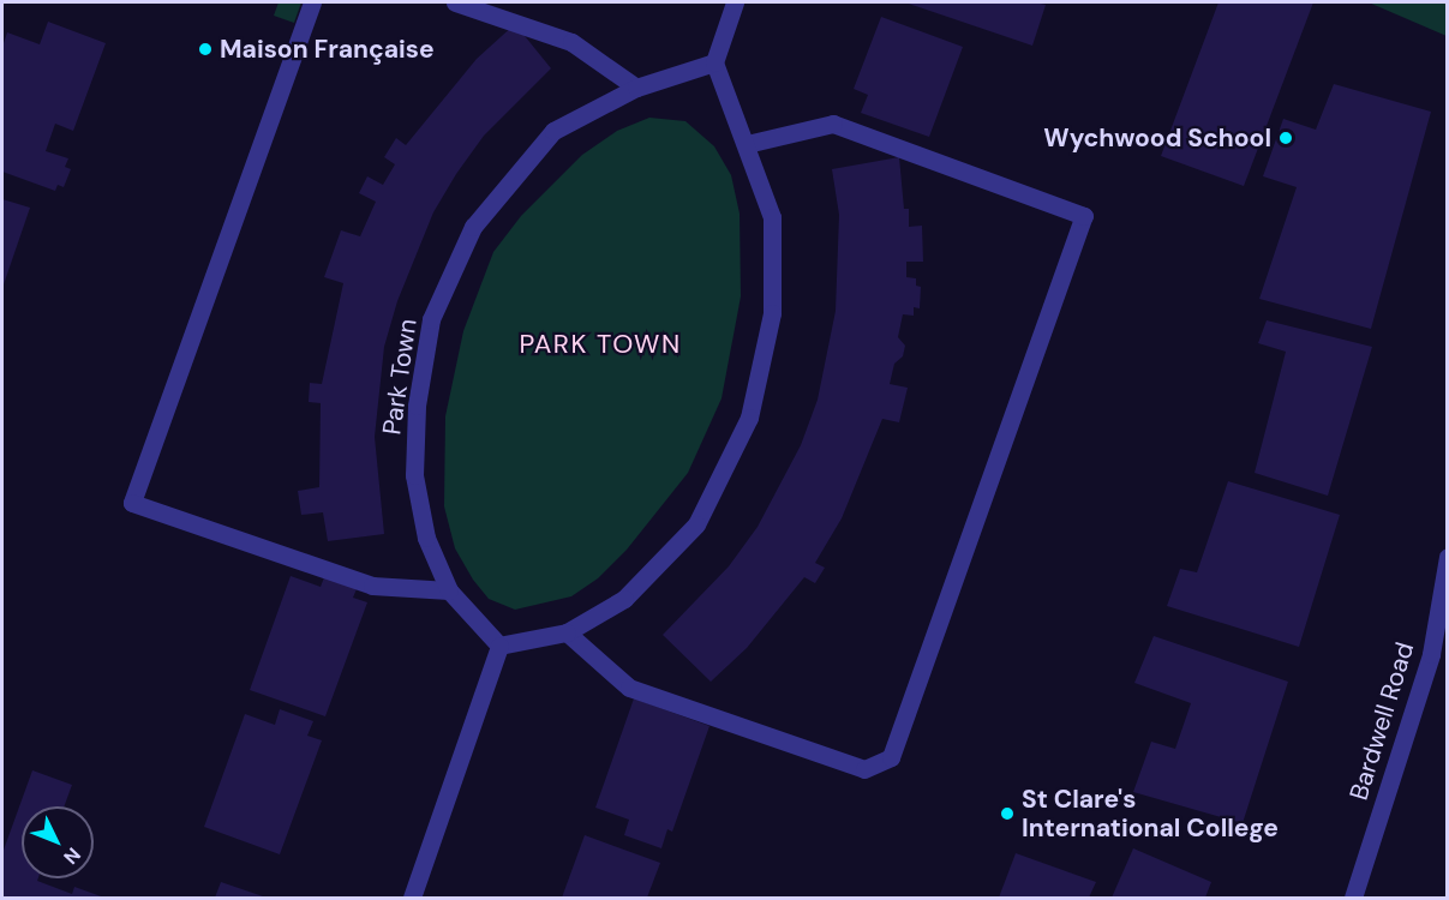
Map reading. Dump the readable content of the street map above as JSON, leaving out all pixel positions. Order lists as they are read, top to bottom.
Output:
{
  "streets": {
    "street": ["Park Town", "Bardwell Road"]
  },
  "districts": ["PARK TOWN"],
  "places": ["Maison Française", "Wychwood School", "St Clare's International College"],
  "north": "bottom right"
}
